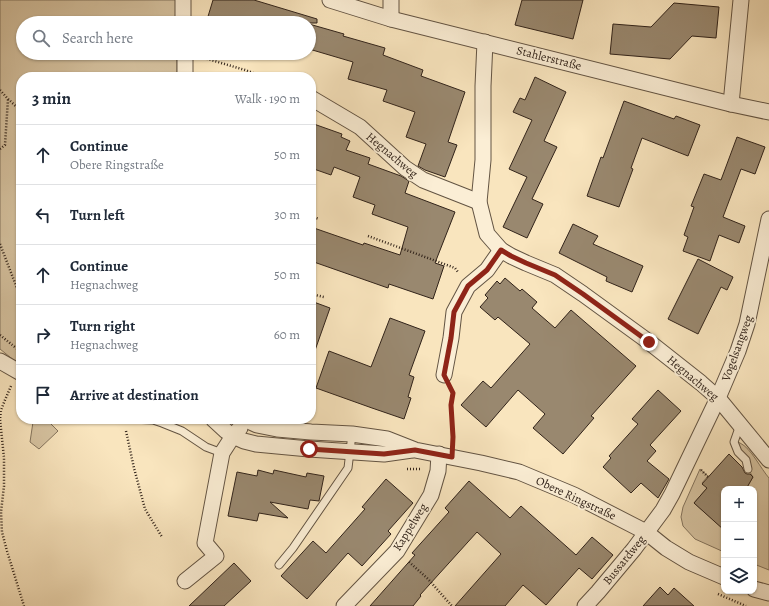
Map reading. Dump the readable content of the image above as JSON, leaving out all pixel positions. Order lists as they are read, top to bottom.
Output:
{
  "streets": {
    "street": [
      "Stahlerstraße",
      "Hegnachweg",
      "Vogelsangweg",
      "Obere Ringstraße",
      "Kappelweg",
      "Bussardweg"
    ]
  },
  "crossings": [
    ["Stahlerstraße", "Hegnachweg"],
    ["Hegnachweg", "Vogelsangweg"],
    ["Vogelsangweg", "Obere Ringstraße"],
    ["Vogelsangweg", "Bussardweg"],
    ["Obere Ringstraße", "Kappelweg"],
    ["Obere Ringstraße", "Bussardweg"]
  ],
  "page": {
    "search": "Search here",
    "heading": ["3 min", "Walk · 190 m"],
    "list": [
      ["Continue", "Obere Ringstraße", "50 m"],
      ["Turn left", "30 m"],
      ["Continue", "Hegnachweg", "50 m"],
      ["Turn right", "Hegnachweg", "60 m"],
      "Arrive at destination"
    ],
    "map_buttons": ["+", "−"]
  }
}
